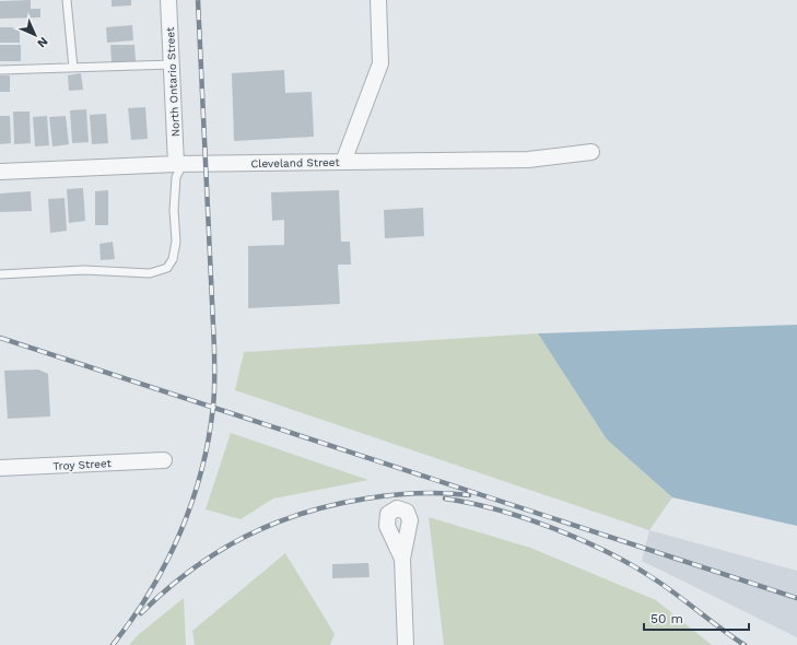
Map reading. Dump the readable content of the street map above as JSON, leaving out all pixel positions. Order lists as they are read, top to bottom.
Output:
{
  "streets": {
    "street": ["North Ontario Street", "Cleveland Street", "Troy Street"]
  },
  "crossings": [
    ["North Ontario Street", "Cleveland Street"]
  ],
  "scale_bar": "50 m",
  "north": "bottom right"
}
